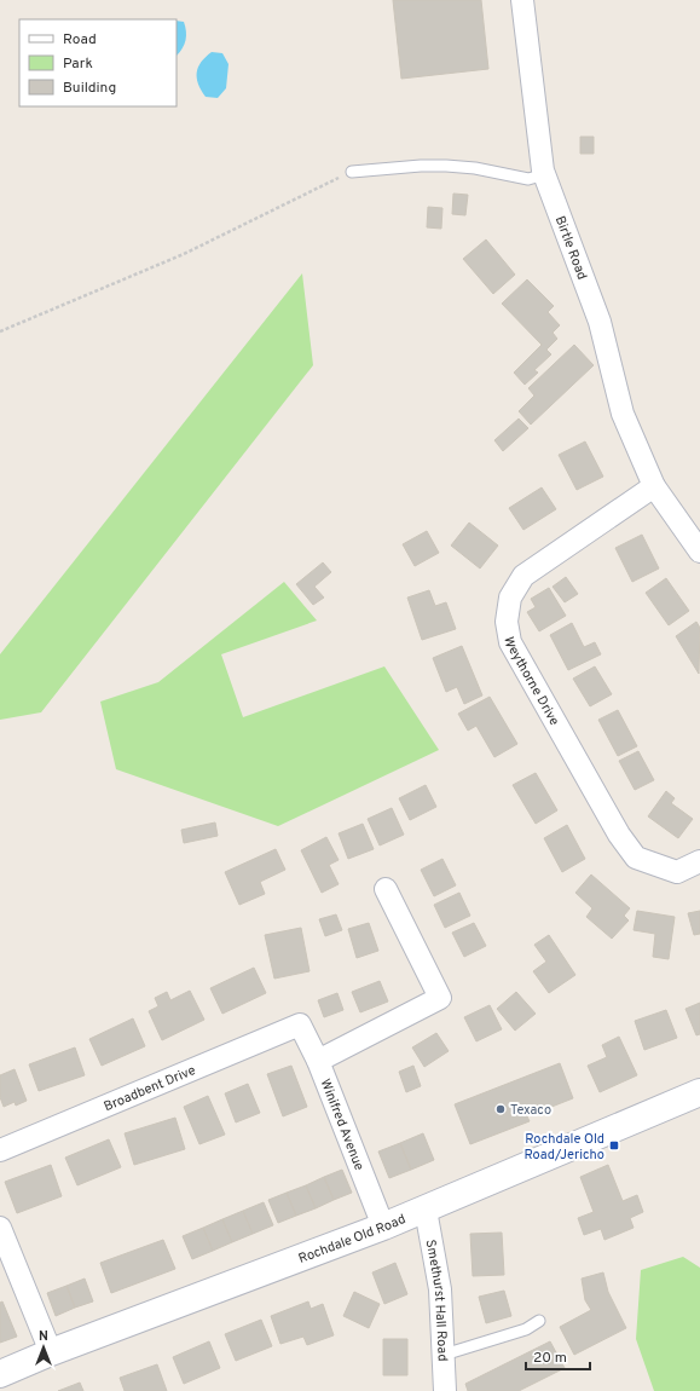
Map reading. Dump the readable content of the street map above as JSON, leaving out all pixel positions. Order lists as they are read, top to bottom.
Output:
{
  "streets": {
    "main road": ["Rochdale Old Road"],
    "street": [
      "Birtle Road",
      "Weythorne Drive",
      "Broadbent Drive",
      "Winifred Avenue",
      "Smethurst Hall Road"
    ]
  },
  "crossings": [
    ["Birtle Road", "Weythorne Drive"],
    ["Broadbent Drive", "Winifred Avenue"],
    ["Winifred Avenue", "Rochdale Old Road"],
    ["Rochdale Old Road", "Smethurst Hall Road"]
  ],
  "places": {
    "other": ["Texaco"],
    "transit": ["Rochdale Old Road/Jericho"]
  },
  "legend": ["Road", "Park", "Building"],
  "scale_bar": "20 m",
  "north": "top"
}
